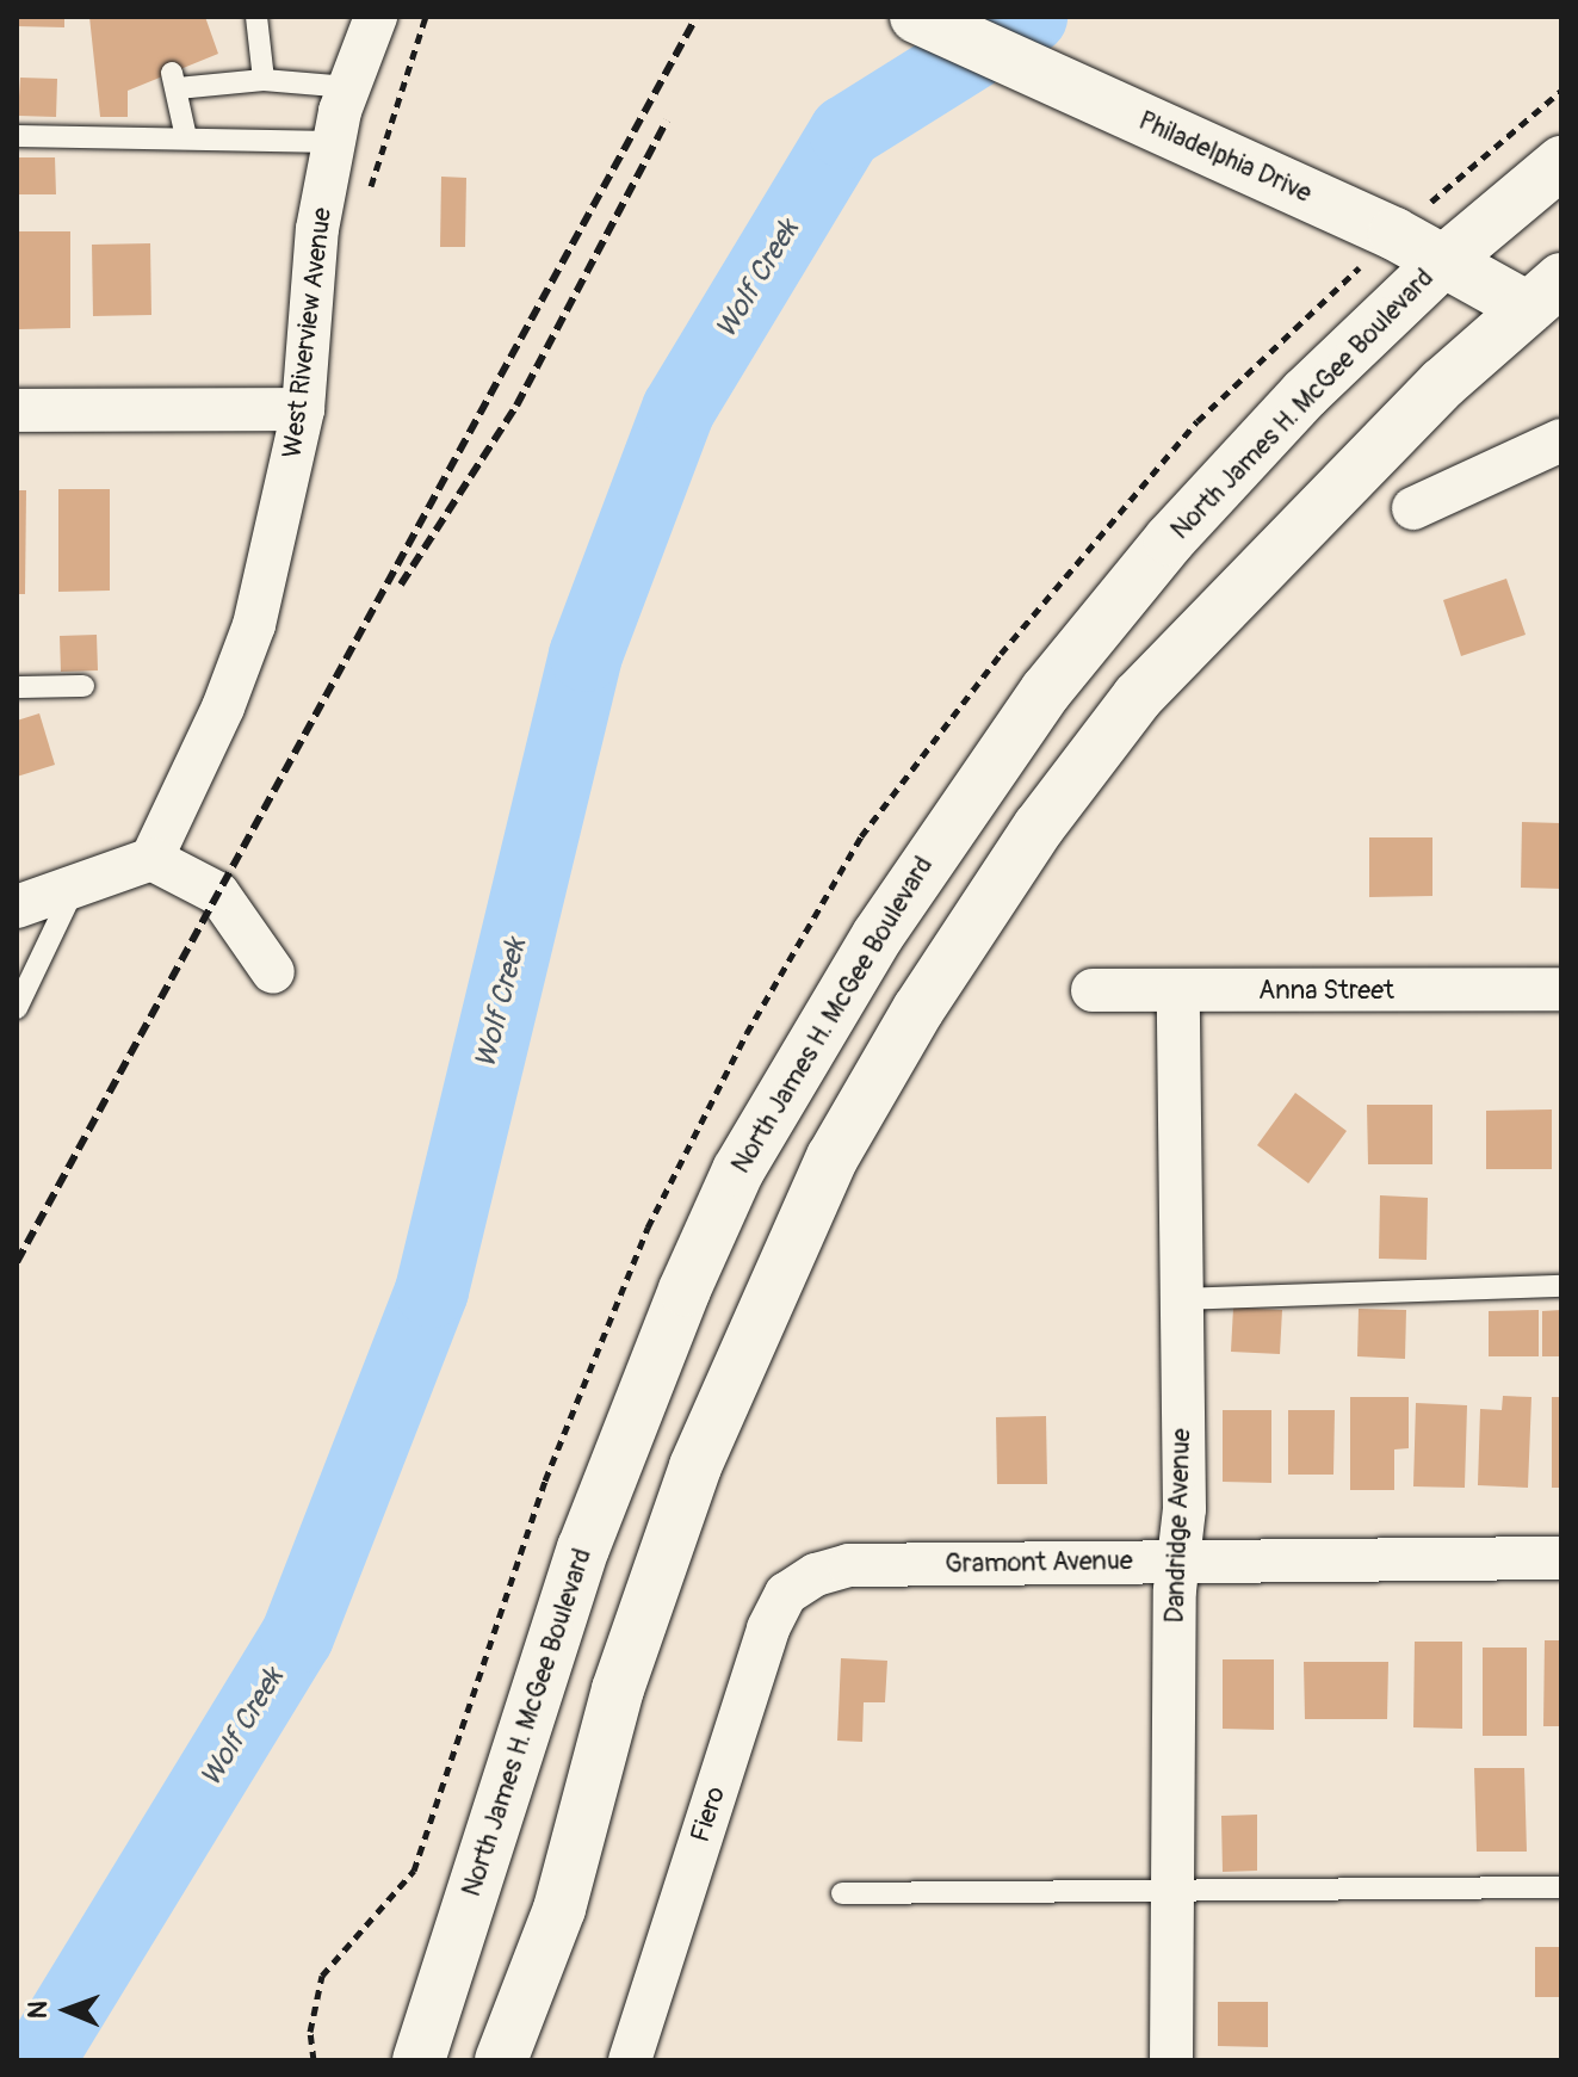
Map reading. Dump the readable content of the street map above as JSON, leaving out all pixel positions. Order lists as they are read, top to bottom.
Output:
{
  "streets": {
    "main road": ["Philadelphia Drive", "North James H. McGee Boulevard"],
    "street": [
      "West Riverview Avenue",
      "Anna Street",
      "Dandridge Avenue",
      "Gramont Avenue",
      "Fiero"
    ]
  },
  "crossings": [
    ["Philadelphia Drive", "North James H. McGee Boulevard"],
    ["Anna Street", "Dandridge Avenue"],
    ["Dandridge Avenue", "Gramont Avenue"],
    ["Gramont Avenue", "Fiero"]
  ],
  "water": ["Wolf Creek"],
  "north": "left"
}
